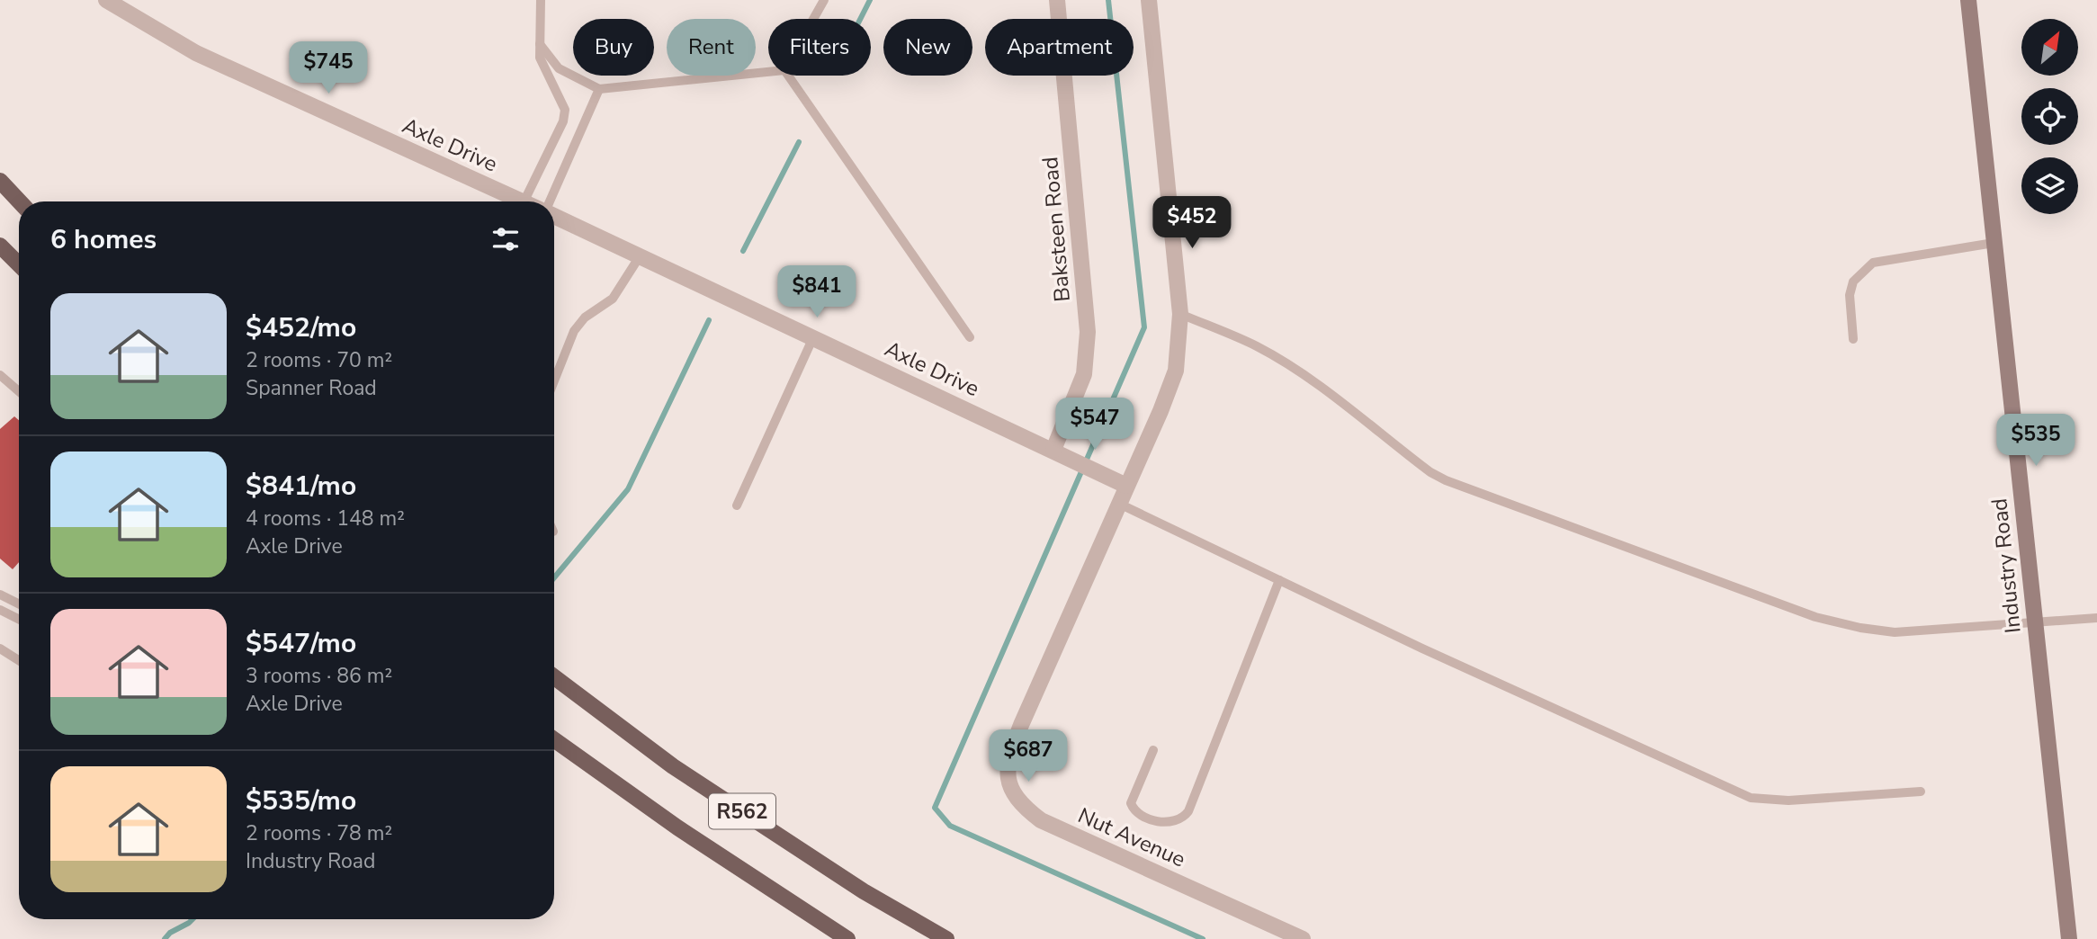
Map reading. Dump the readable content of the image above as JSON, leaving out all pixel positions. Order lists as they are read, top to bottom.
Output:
{
  "streets": {
    "main road": ["R562"],
    "street": [
      "Axle Drive",
      "Baksteen Road",
      "Industry Road",
      "Nut Avenue"
    ]
  },
  "crossings": [
    ["Axle Drive", "Baksteen Road"],
    ["Axle Drive", "Nut Avenue"]
  ],
  "north": "top right",
  "page": {
    "chip": [
      "Buy",
      "Rent",
      "Filters",
      "New",
      "Apartment"
    ],
    "price": [
      "$745",
      "$452",
      "$841",
      "$547",
      "$535",
      "$687"
    ],
    "heading": "6 homes",
    "list": [
      {
        "name": "$452/mo",
        "note": "2 rooms · 70 m² · Spanner Road"
      },
      {
        "name": "$841/mo",
        "note": "4 rooms · 148 m² · Axle Drive"
      },
      {
        "name": "$547/mo",
        "note": "3 rooms · 86 m² · Axle Drive"
      },
      {
        "name": "$535/mo",
        "note": "2 rooms · 78 m² · Industry Road"
      }
    ]
  }
}
